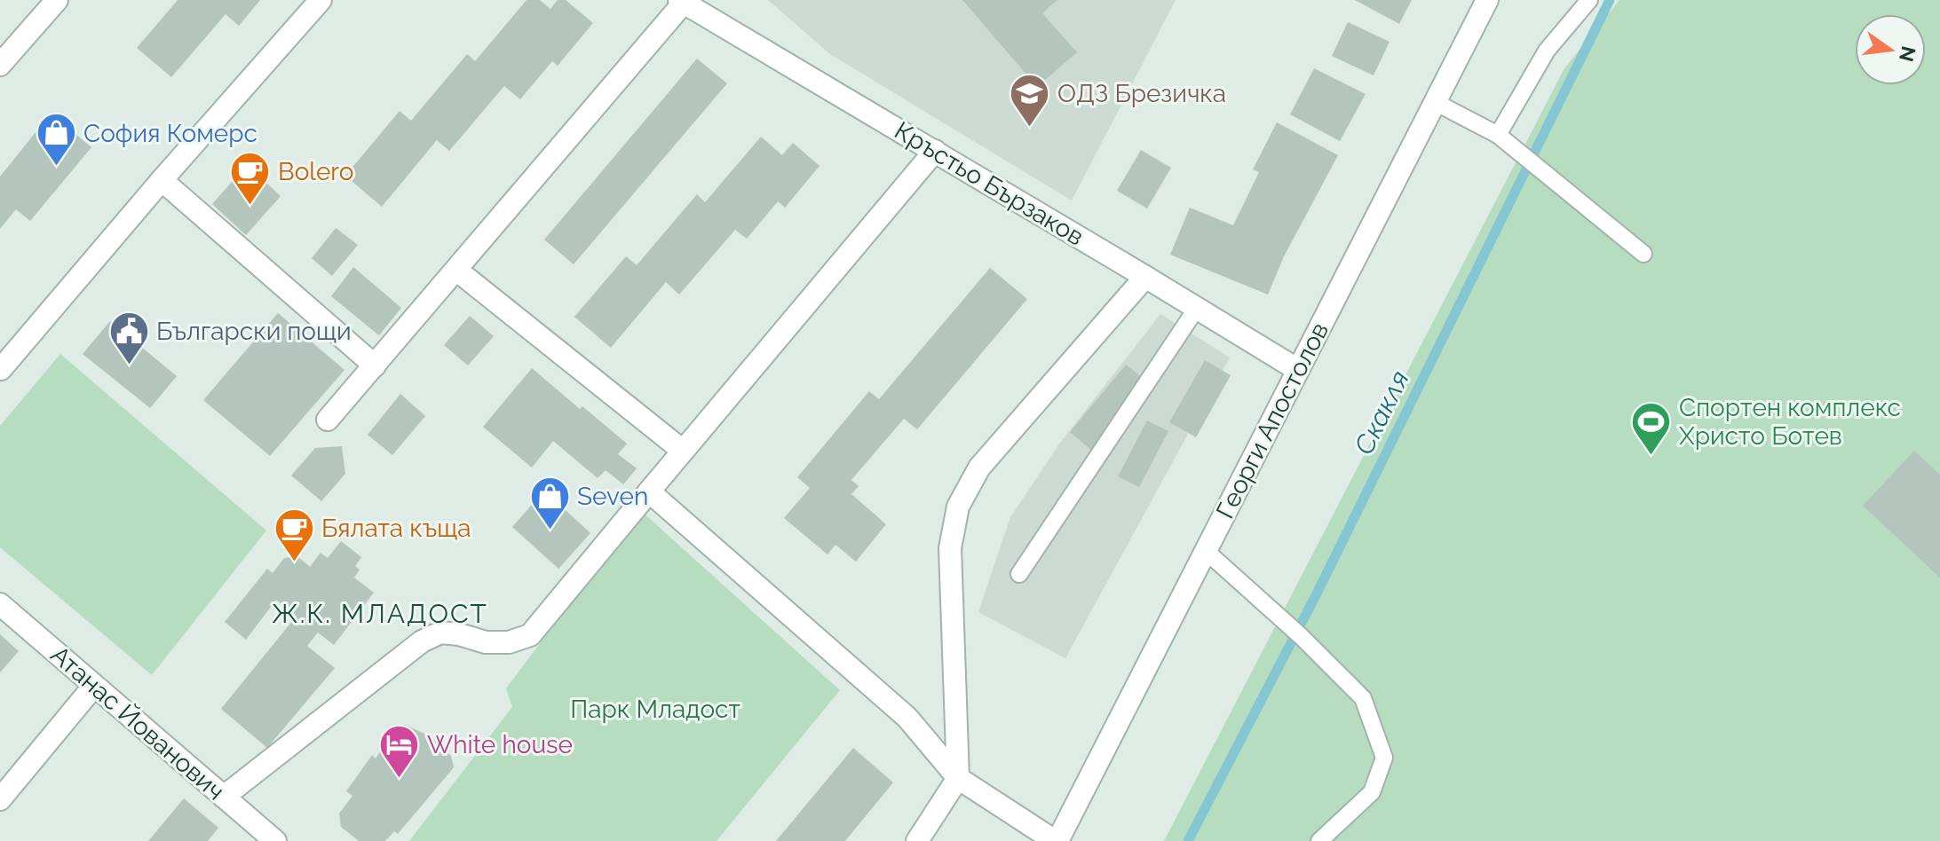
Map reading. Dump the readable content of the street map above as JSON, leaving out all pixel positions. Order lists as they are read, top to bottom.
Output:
{
  "streets": {
    "street": ["Кръстьо Бързаков", "Георги Апостолов", "Атанас Йованович"]
  },
  "crossings": [
    ["Кръстьо Бързаков", "Георги Апостолов"]
  ],
  "districts": ["Ж.К. МЛАДОСТ"],
  "water": ["Скакля"],
  "parks": ["Парк Младост"],
  "places": {
    "school or university": ["ОДЗ Брезичка"],
    "shop": ["София Комерс", "Seven"],
    "cafe": ["Bolero", "Бялата къща"],
    "public building": ["Български пощи"],
    "sports": ["Спортен комплекс Христо Ботев"],
    "hotel": ["White house"]
  },
  "north": "right"
}
